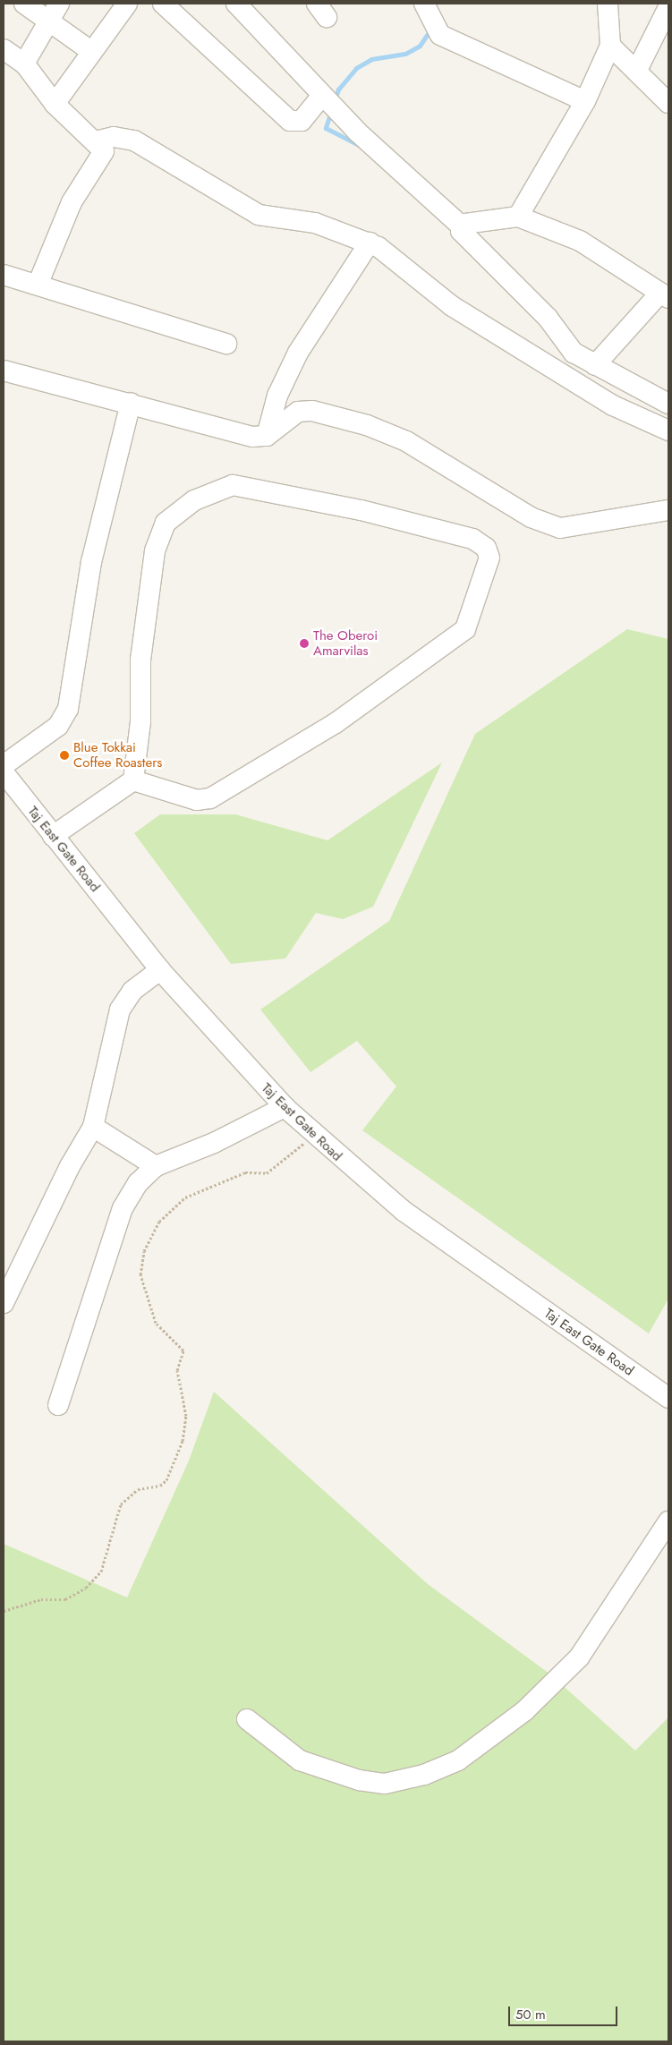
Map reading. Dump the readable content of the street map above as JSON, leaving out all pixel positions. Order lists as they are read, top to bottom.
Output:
{
  "streets": {
    "street": ["Taj East Gate Road"]
  },
  "places": ["The Oberoi Amarvilas", "Blue Tokkai Coffee Roasters"],
  "scale_bar": "50 m"
}
